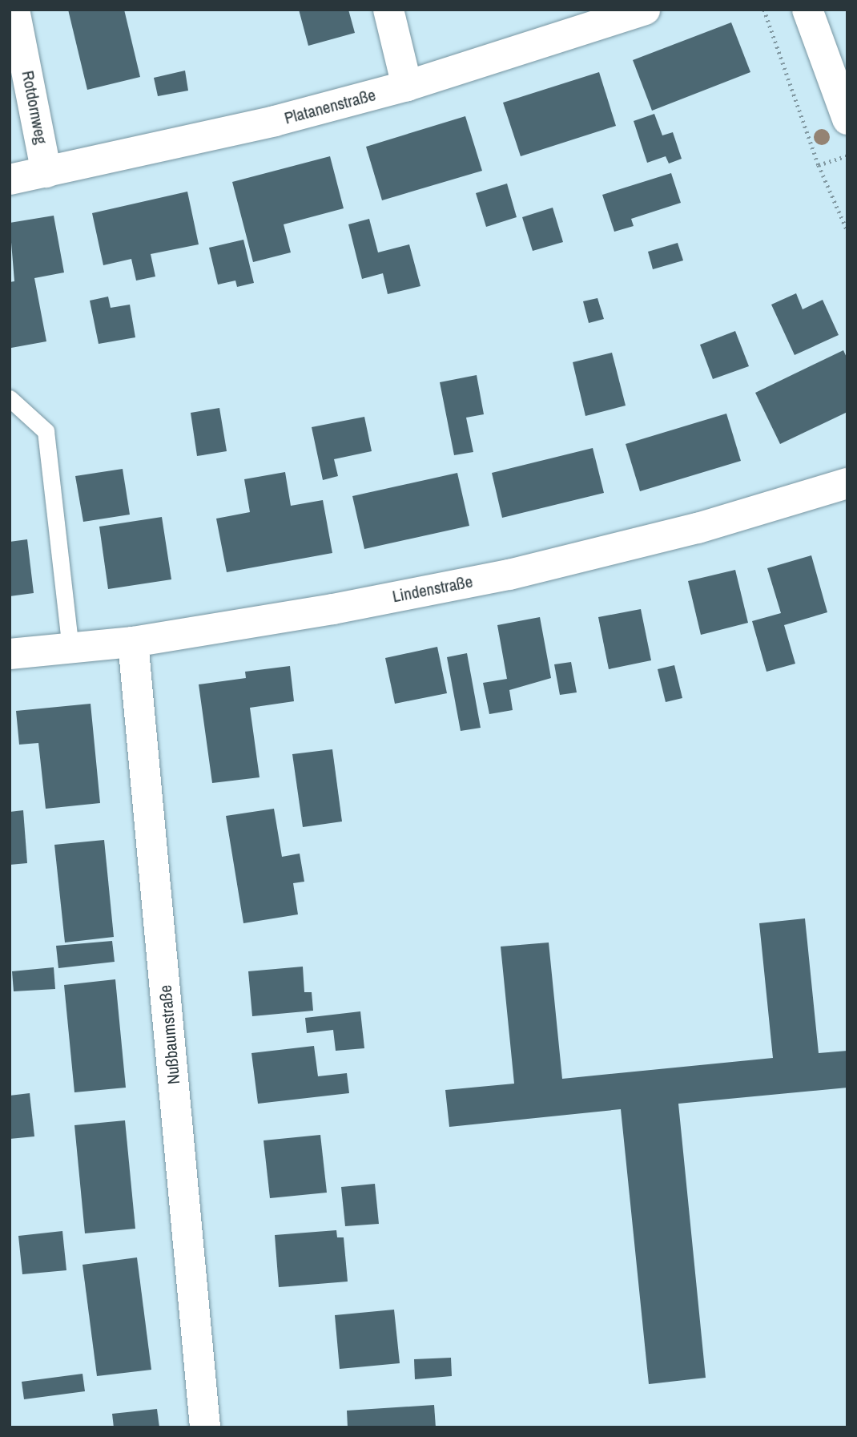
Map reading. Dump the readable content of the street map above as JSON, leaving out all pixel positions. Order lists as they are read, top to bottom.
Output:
{
  "streets": {
    "street": [
      "Platanenstraße",
      "Rotdornweg",
      "Lindenstraße",
      "Nußbaumstraße"
    ]
  },
  "crossings": [
    ["Platanenstraße", "Rotdornweg"],
    ["Lindenstraße", "Nußbaumstraße"]
  ]
}
